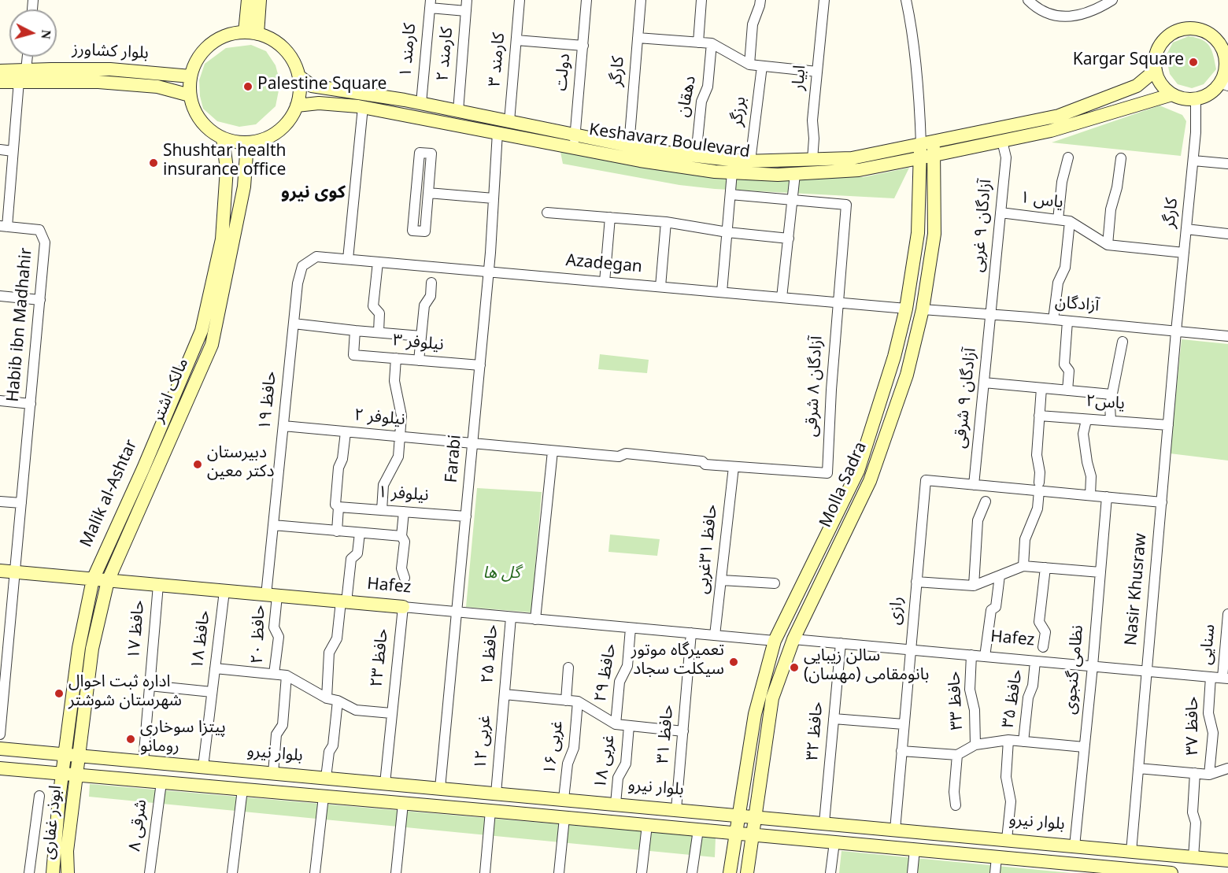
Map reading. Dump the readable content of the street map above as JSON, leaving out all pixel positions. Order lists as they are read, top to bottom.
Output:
{
  "streets": {
    "street": [
      "کارمند ۱",
      "بلوار کشاورز",
      "کارمند ۲",
      "کارمند ۳",
      "کارگر",
      "دولت",
      "ابیار",
      "دهقان",
      "برزگر",
      "Keshavarz Boulevard",
      "یاس ۱",
      "آزادگان ۹ غربی",
      "Azadegan",
      "آزادگان",
      "Habib ibn Madhahir",
      "نیلوفر ۳",
      "آزادگان ۸ شرقی",
      "مالک اشتر",
      "آزادگان ۹ شرقی",
      "حافظ ۱۹",
      "یاس۲",
      "نیلوفر ۲",
      "Farabi",
      "Molla Sadra",
      "Malik al-Ashtar",
      "نیلوفر ۱",
      "حافظ ۳۱غربی",
      "Hafez",
      "Nasir Khusraw",
      "رازی",
      "حافظ ۱۷",
      "حافظ ۲۰",
      "حافظ ۱۸",
      "سنایی",
      "حافظ ۲۵",
      "حافظ ۲۳",
      "نظامی گنجوی",
      "حافظ ۲۹",
      "حافظ ۳۵",
      "حافظ ۳۳",
      "حافظ ۳۷",
      "حافظ ۳۲",
      "حافظ ۳۱",
      "۱۲ غربی",
      "۱۶ غربی",
      "بلوار نیرو",
      "۱۸ غربی",
      "ابوذر غفاری",
      "۸ شرقی"
    ]
  },
  "crossings": [
    ["کارمند ۱", "Keshavarz Boulevard"],
    ["بلوار کشاورز", "Keshavarz Boulevard"],
    ["بلوار کشاورز", "مالک اشتر"],
    ["بلوار کشاورز", "Malik al-Ashtar"],
    ["کارمند ۲", "Keshavarz Boulevard"],
    ["کارمند ۳", "Keshavarz Boulevard"],
    ["کارگر", "Keshavarz Boulevard"],
    ["کارگر", "یاس ۱"],
    ["کارگر", "آزادگان"],
    ["کارگر", "Nasir Khusraw"],
    ["دولت", "Keshavarz Boulevard"],
    ["ابیار", "Keshavarz Boulevard"],
    ["دهقان", "Keshavarz Boulevard"],
    ["برزگر", "Keshavarz Boulevard"],
    ["Keshavarz Boulevard", "آزادگان ۹ غربی"],
    ["Keshavarz Boulevard", "مالک اشتر"],
    ["Keshavarz Boulevard", "Farabi"],
    ["Keshavarz Boulevard", "Molla Sadra"],
    ["Keshavarz Boulevard", "Malik al-Ashtar"],
    ["یاس ۱", "آزادگان ۹ غربی"],
    ["آزادگان ۹ غربی", "آزادگان"],
    ["آزادگان ۹ غربی", "آزادگان ۹ شرقی"],
    ["Azadegan", "آزادگان ۸ شرقی"],
    ["Azadegan", "حافظ ۱۹"],
    ["Azadegan", "Farabi"],
    ["Azadegan", "Molla Sadra"],
    ["آزادگان", "آزادگان ۹ شرقی"],
    ["آزادگان", "Molla Sadra"],
    ["آزادگان", "Nasir Khusraw"],
    ["Habib ibn Madhahir", "Hafez"],
    ["نیلوفر ۳", "Farabi"],
    ["آزادگان ۸ شرقی", "نیلوفر ۲"],
    ["مالک اشتر", "Malik al-Ashtar"],
    ["مالک اشتر", "Hafez"],
    ["مالک اشتر", "بلوار نیرو"],
    ["آزادگان ۹ شرقی", "رازی"],
    ["حافظ ۱۹", "نیلوفر ۲"],
    ["حافظ ۱۹", "Hafez"],
    ["حافظ ۱۹", "حافظ ۲۰"],
    ["یاس۲", "Nasir Khusraw"],
    ["نیلوفر ۲", "Farabi"],
    ["نیلوفر ۲", "حافظ ۳۱غربی"],
    ["Farabi", "نیلوفر ۱"],
    ["Farabi", "Hafez"],
    ["Farabi", "بلوار نیرو"],
    ["Molla Sadra", "Hafez"],
    ["Molla Sadra", "بلوار نیرو"],
    ["Malik al-Ashtar", "Hafez"],
    ["Malik al-Ashtar", "بلوار نیرو"],
    ["حافظ ۳۱غربی", "Hafez"],
    ["Hafez", "Nasir Khusraw"],
    ["Hafez", "رازی"],
    ["Hafez", "حافظ ۱۷"],
    ["Hafez", "حافظ ۲۰"],
    ["Hafez", "حافظ ۱۸"],
    ["Hafez", "سنایی"],
    ["Hafez", "حافظ ۲۵"],
    ["Hafez", "حافظ ۲۳"],
    ["Hafez", "نظامی گنجوی"],
    ["Hafez", "حافظ ۲۹"],
    ["Hafez", "حافظ ۳۵"],
    ["Hafez", "حافظ ۳۳"],
    ["Hafez", "حافظ ۳۷"],
    ["Hafez", "حافظ ۳۲"],
    ["Hafez", "حافظ ۳۱"],
    ["Nasir Khusraw", "بلوار نیرو"],
    ["رازی", "بلوار نیرو"],
    ["حافظ ۱۷", "بلوار نیرو"],
    ["حافظ ۱۸", "بلوار نیرو"],
    ["حافظ ۲۵", "۱۲ غربی"],
    ["حافظ ۲۳", "بلوار نیرو"],
    ["نظامی گنجوی", "بلوار نیرو"],
    ["حافظ ۳۲", "بلوار نیرو"],
    ["حافظ ۳۱", "بلوار نیرو"],
    ["۱۲ غربی", "بلوار نیرو"],
    ["۱۶ غربی", "بلوار نیرو"],
    ["بلوار نیرو", "۱۸ غربی"]
  ],
  "districts": ["کوی نیرو"],
  "parks": ["گل ها"],
  "places": [
    "Kargar Square",
    "Palestine Square",
    "Shushtar health insurance office",
    "دبیرستان دکتر معین",
    "تعمیرگاه موتور سیکلت سجاد",
    "سالن زیبایی بانومقامی (مهسان)",
    "اداره ثبت احوال شهرستان شوشتر",
    "پیتزا سوخاری رومانو"
  ],
  "north": "right"
}
